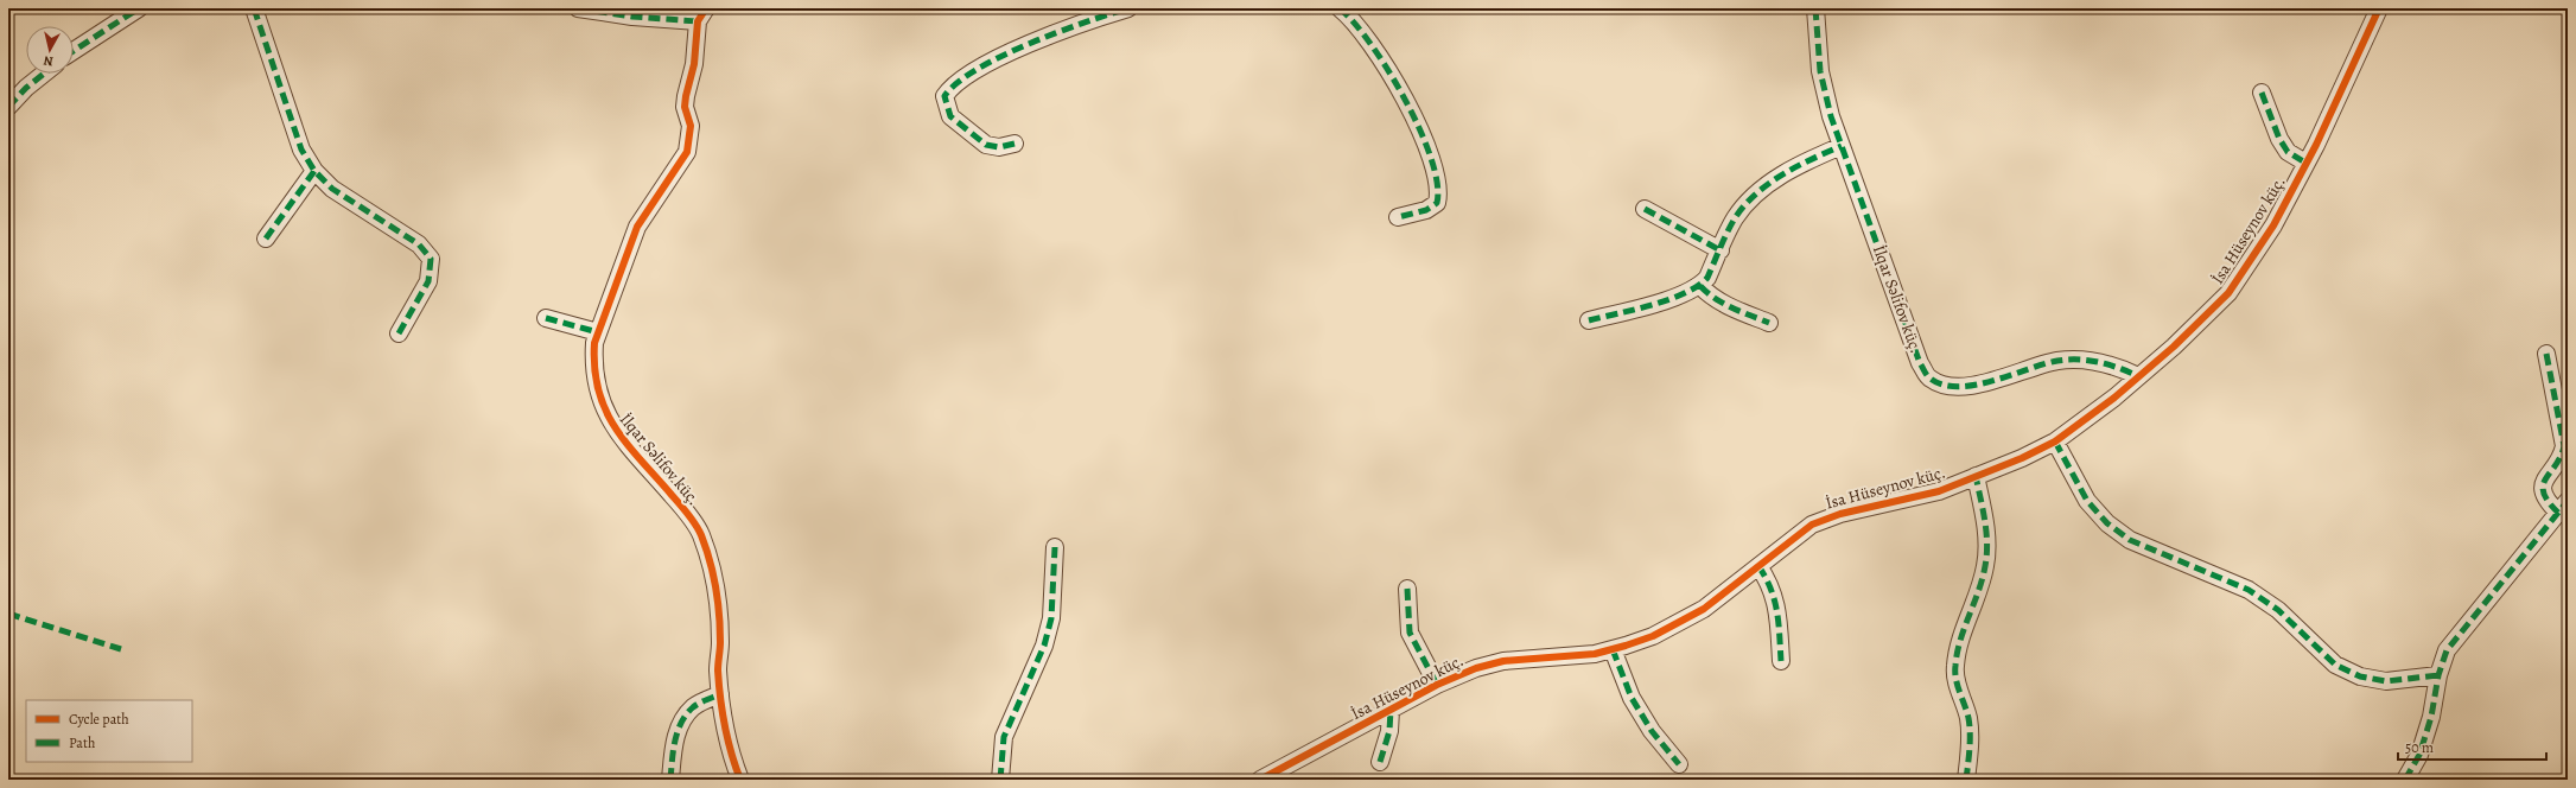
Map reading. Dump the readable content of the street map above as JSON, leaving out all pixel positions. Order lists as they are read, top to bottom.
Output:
{
  "streets": {
    "street": ["İsa Hüseynov küç.", "İlqar Səlifov küç."]
  },
  "crossings": [
    ["İsa Hüseynov küç.", "İlqar Səlifov küç."]
  ],
  "legend": ["Cycle path", "Path"],
  "scale_bar": "50 m",
  "north": "bottom"
}
